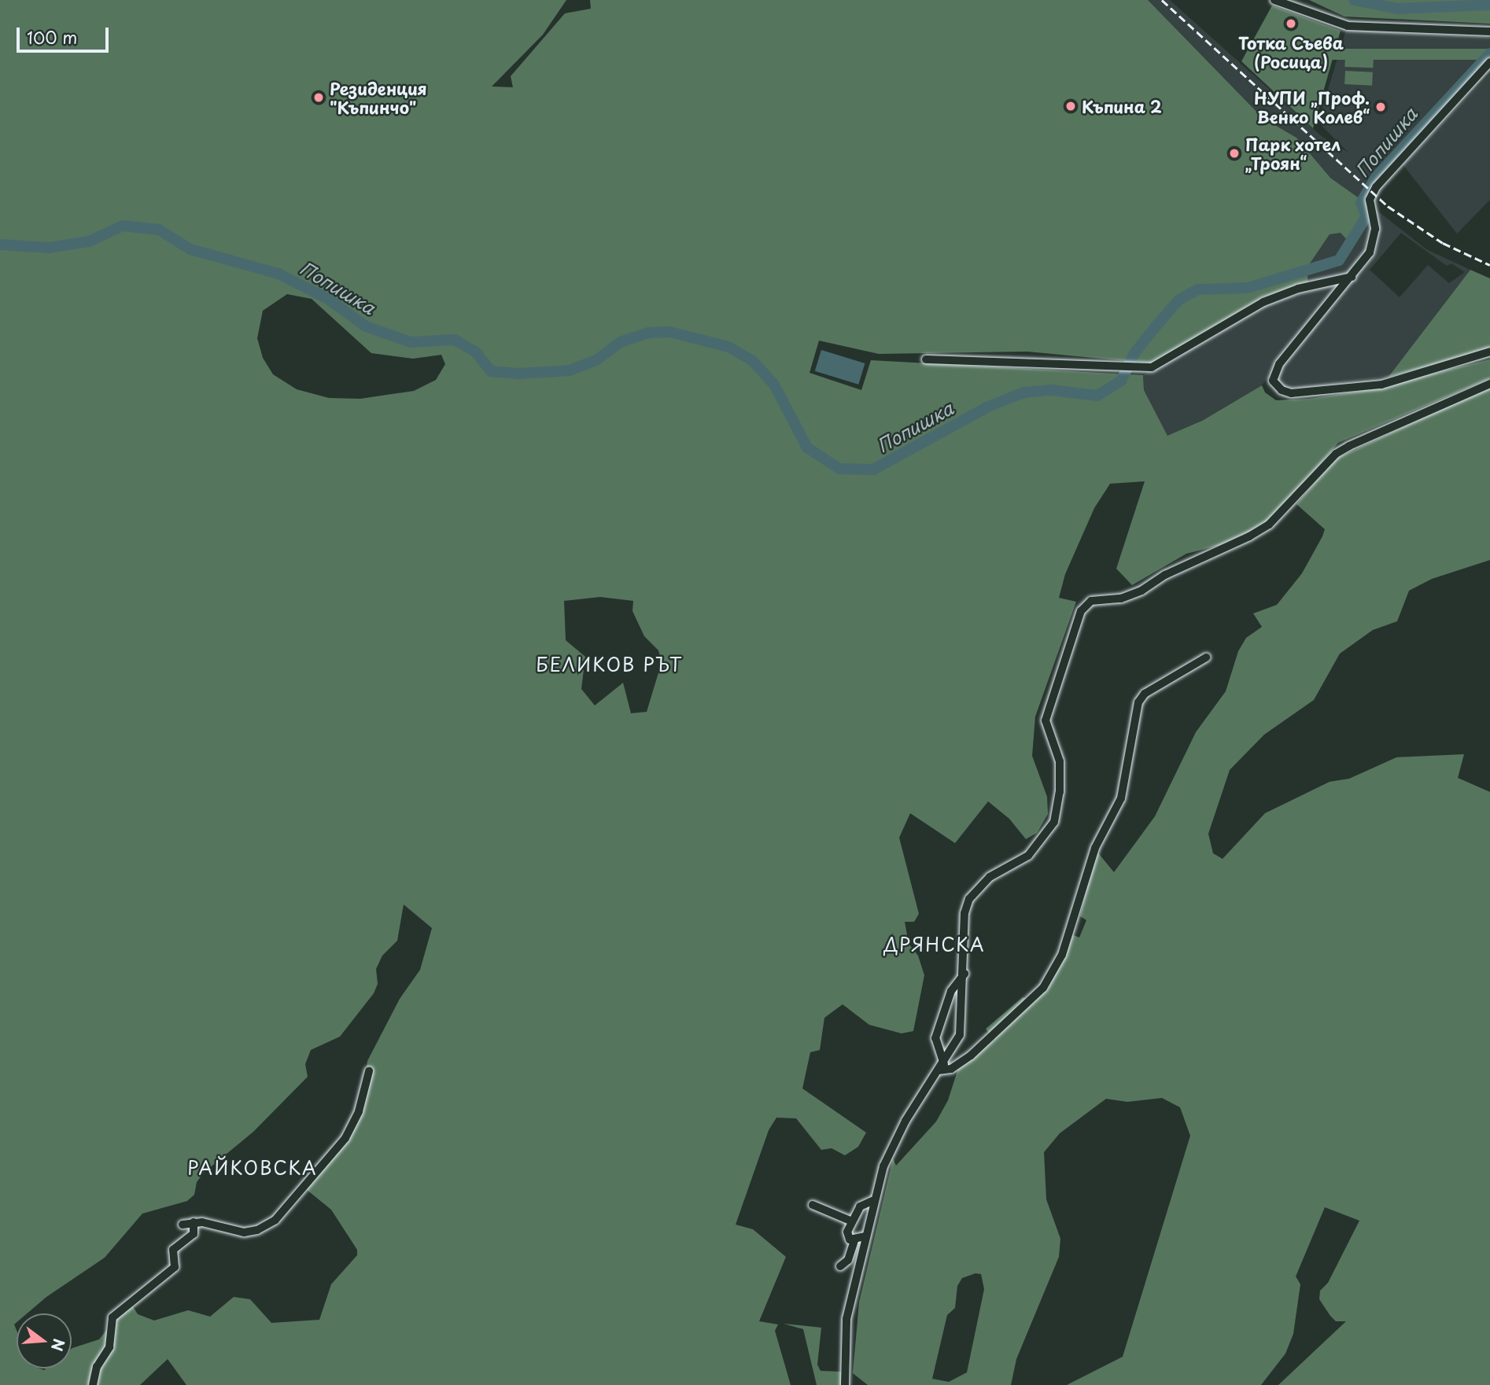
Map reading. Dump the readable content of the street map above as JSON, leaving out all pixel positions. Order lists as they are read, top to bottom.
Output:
{
  "districts": ["БЕЛИКОВ РЪТ", "ДРЯНСКА", "РАЙКОВСКА"],
  "water": ["Попишка"],
  "places": [
    "Тотка Съева (Росица)",
    "Резиденция \"Къпинчо\"",
    "Къпина 2",
    "НУПИ „Проф. Венко Колев“",
    "Парк хотел „Троян“"
  ],
  "scale_bar": "100 m",
  "north": "right"
}
